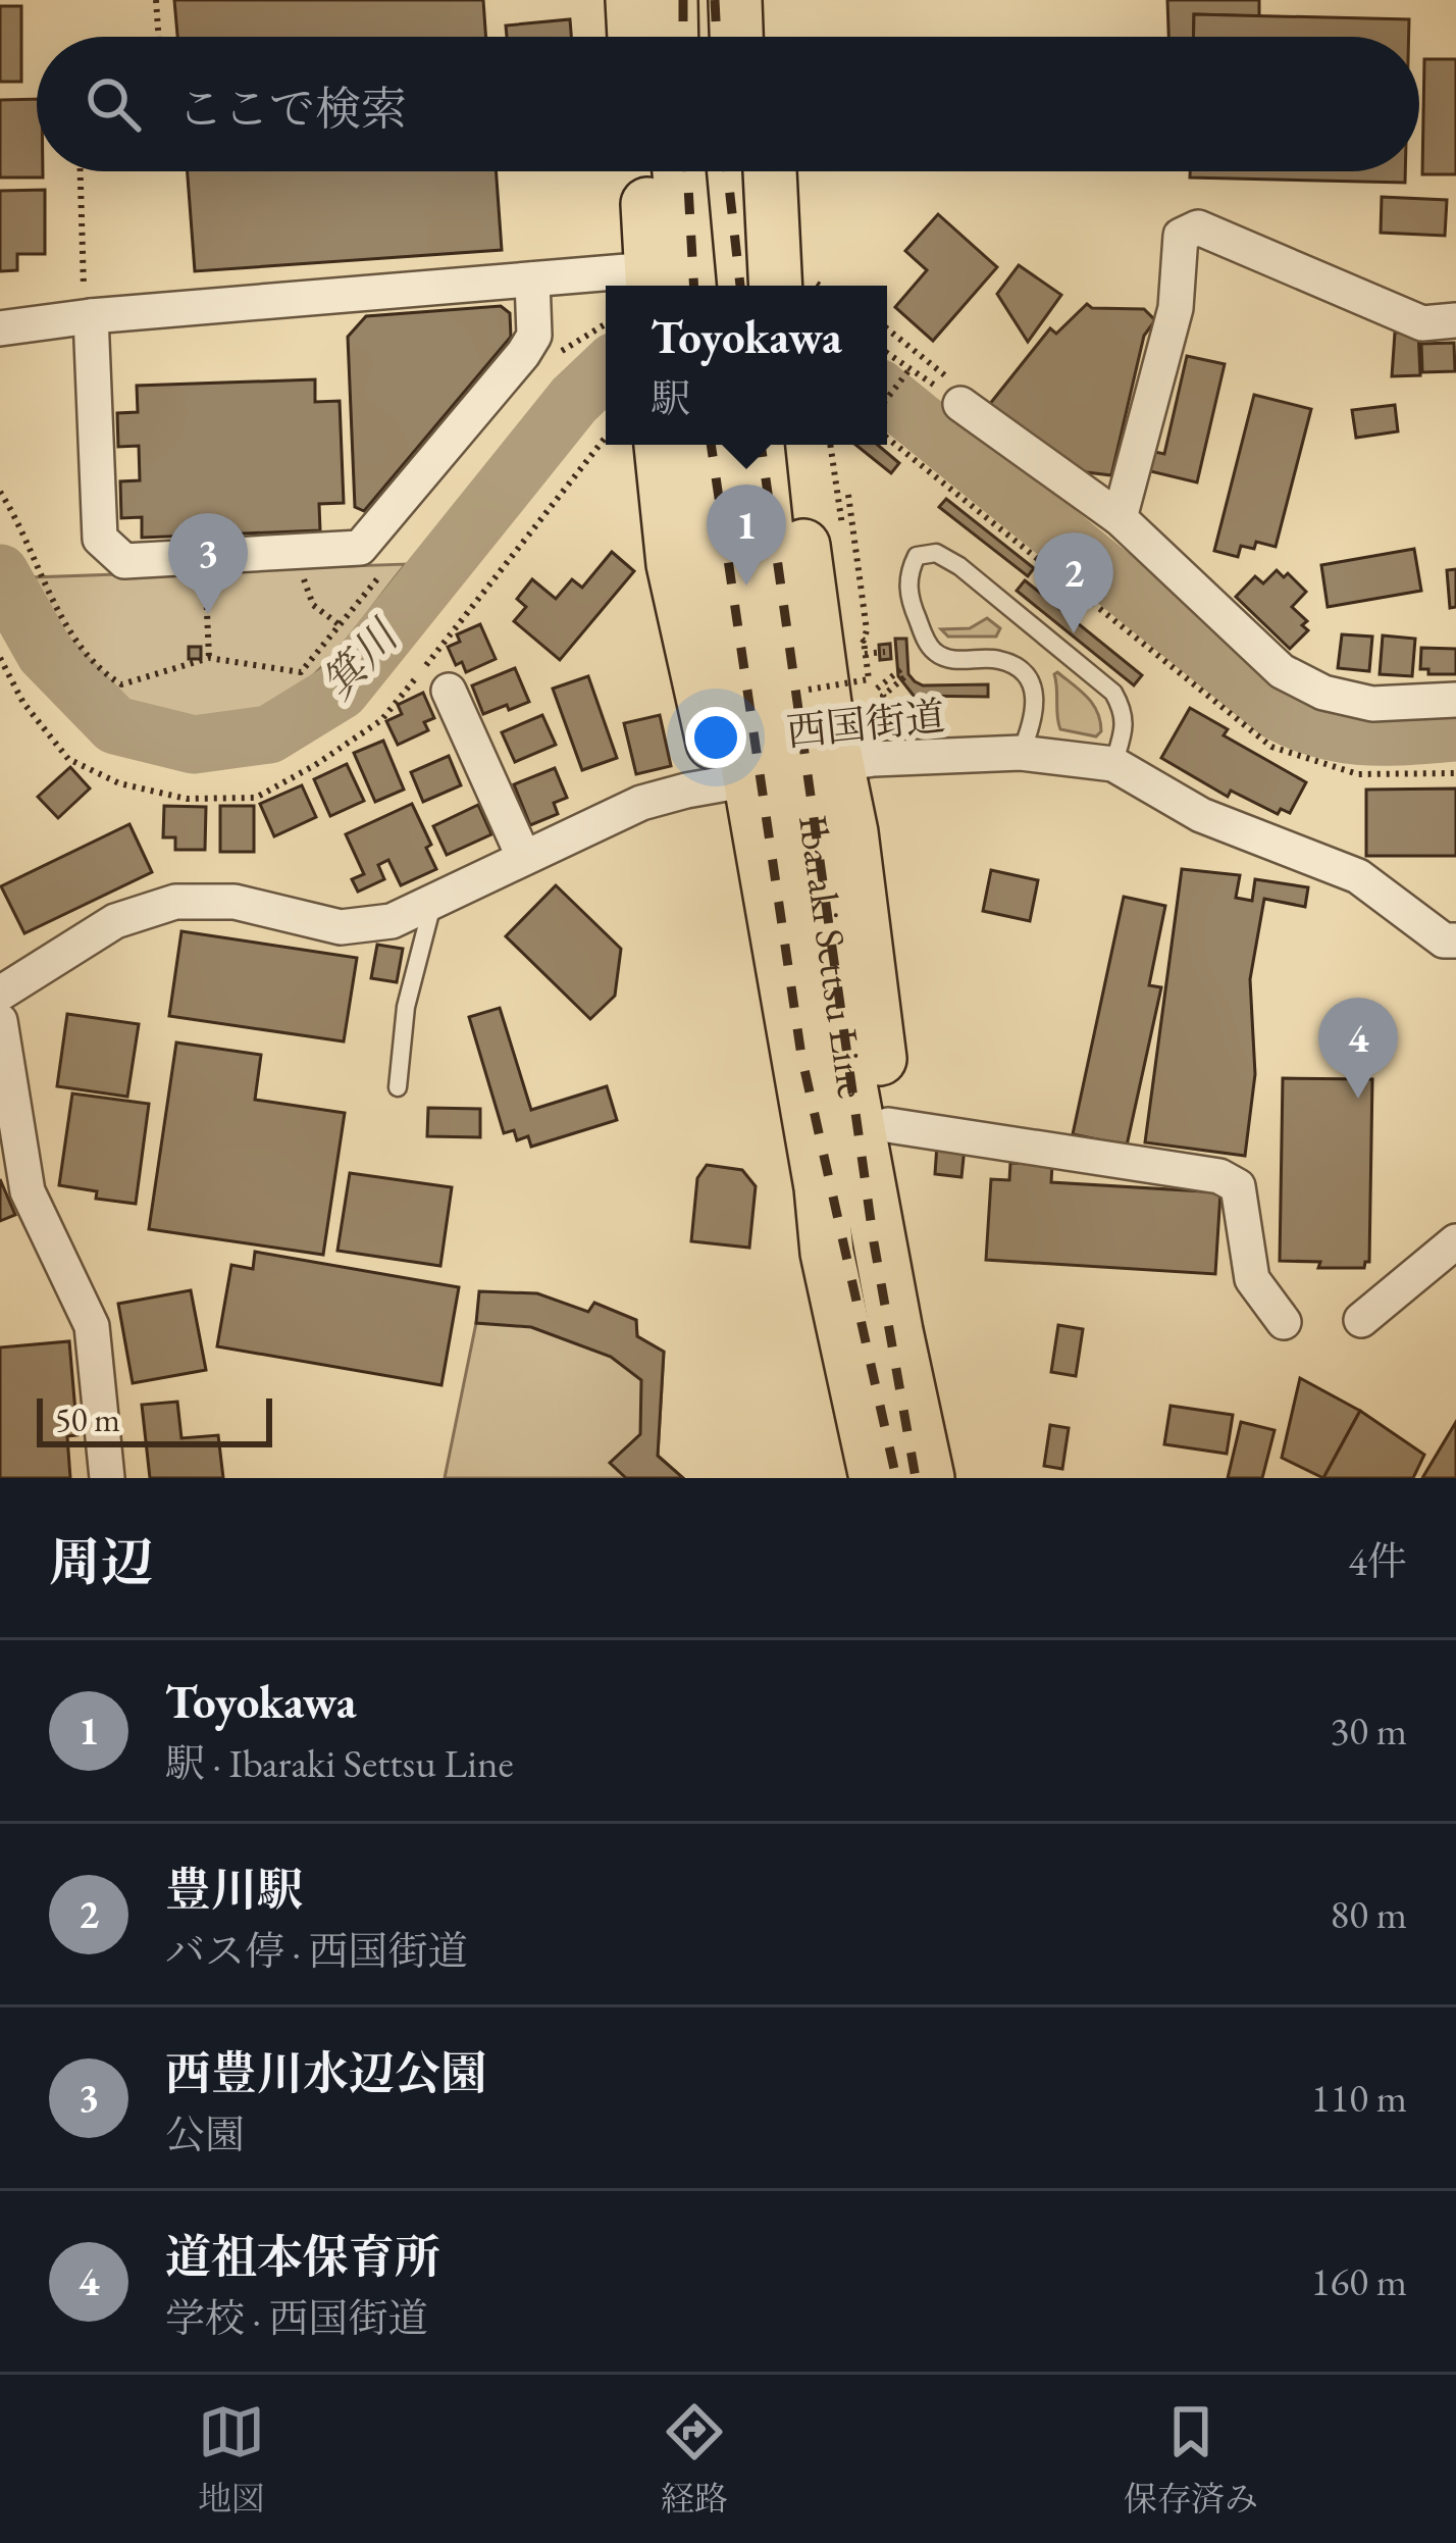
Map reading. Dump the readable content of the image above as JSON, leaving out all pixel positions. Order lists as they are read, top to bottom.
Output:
{
  "streets": {
    "main road": ["Ibaraki Settsu Line"],
    "street": ["西国街道"]
  },
  "crossings": [
    ["西国街道", "Ibaraki Settsu Line"]
  ],
  "water": ["箕川"],
  "scale_bar": "50 m",
  "page": {
    "search": "ここで検索",
    "popup": ["Toyokawa", "駅"],
    "pins": [
      "1",
      "3",
      "2",
      "4"
    ],
    "scale": "50 m",
    "heading": ["周辺", "4件"],
    "list": [
      {
        "mark": "1",
        "name": "Toyokawa",
        "note": "駅 · Ibaraki Settsu Line",
        "value": "30 m"
      },
      {
        "mark": "2",
        "name": "豊川駅",
        "note": "バス停 · 西国街道",
        "value": "80 m"
      },
      {
        "mark": "3",
        "name": "西豊川水辺公園",
        "note": "公園",
        "value": "110 m"
      },
      {
        "mark": "4",
        "name": "道祖本保育所",
        "note": "学校 · 西国街道",
        "value": "160 m"
      }
    ],
    "nav": ["地図", "経路", "保存済み"]
  }
}
